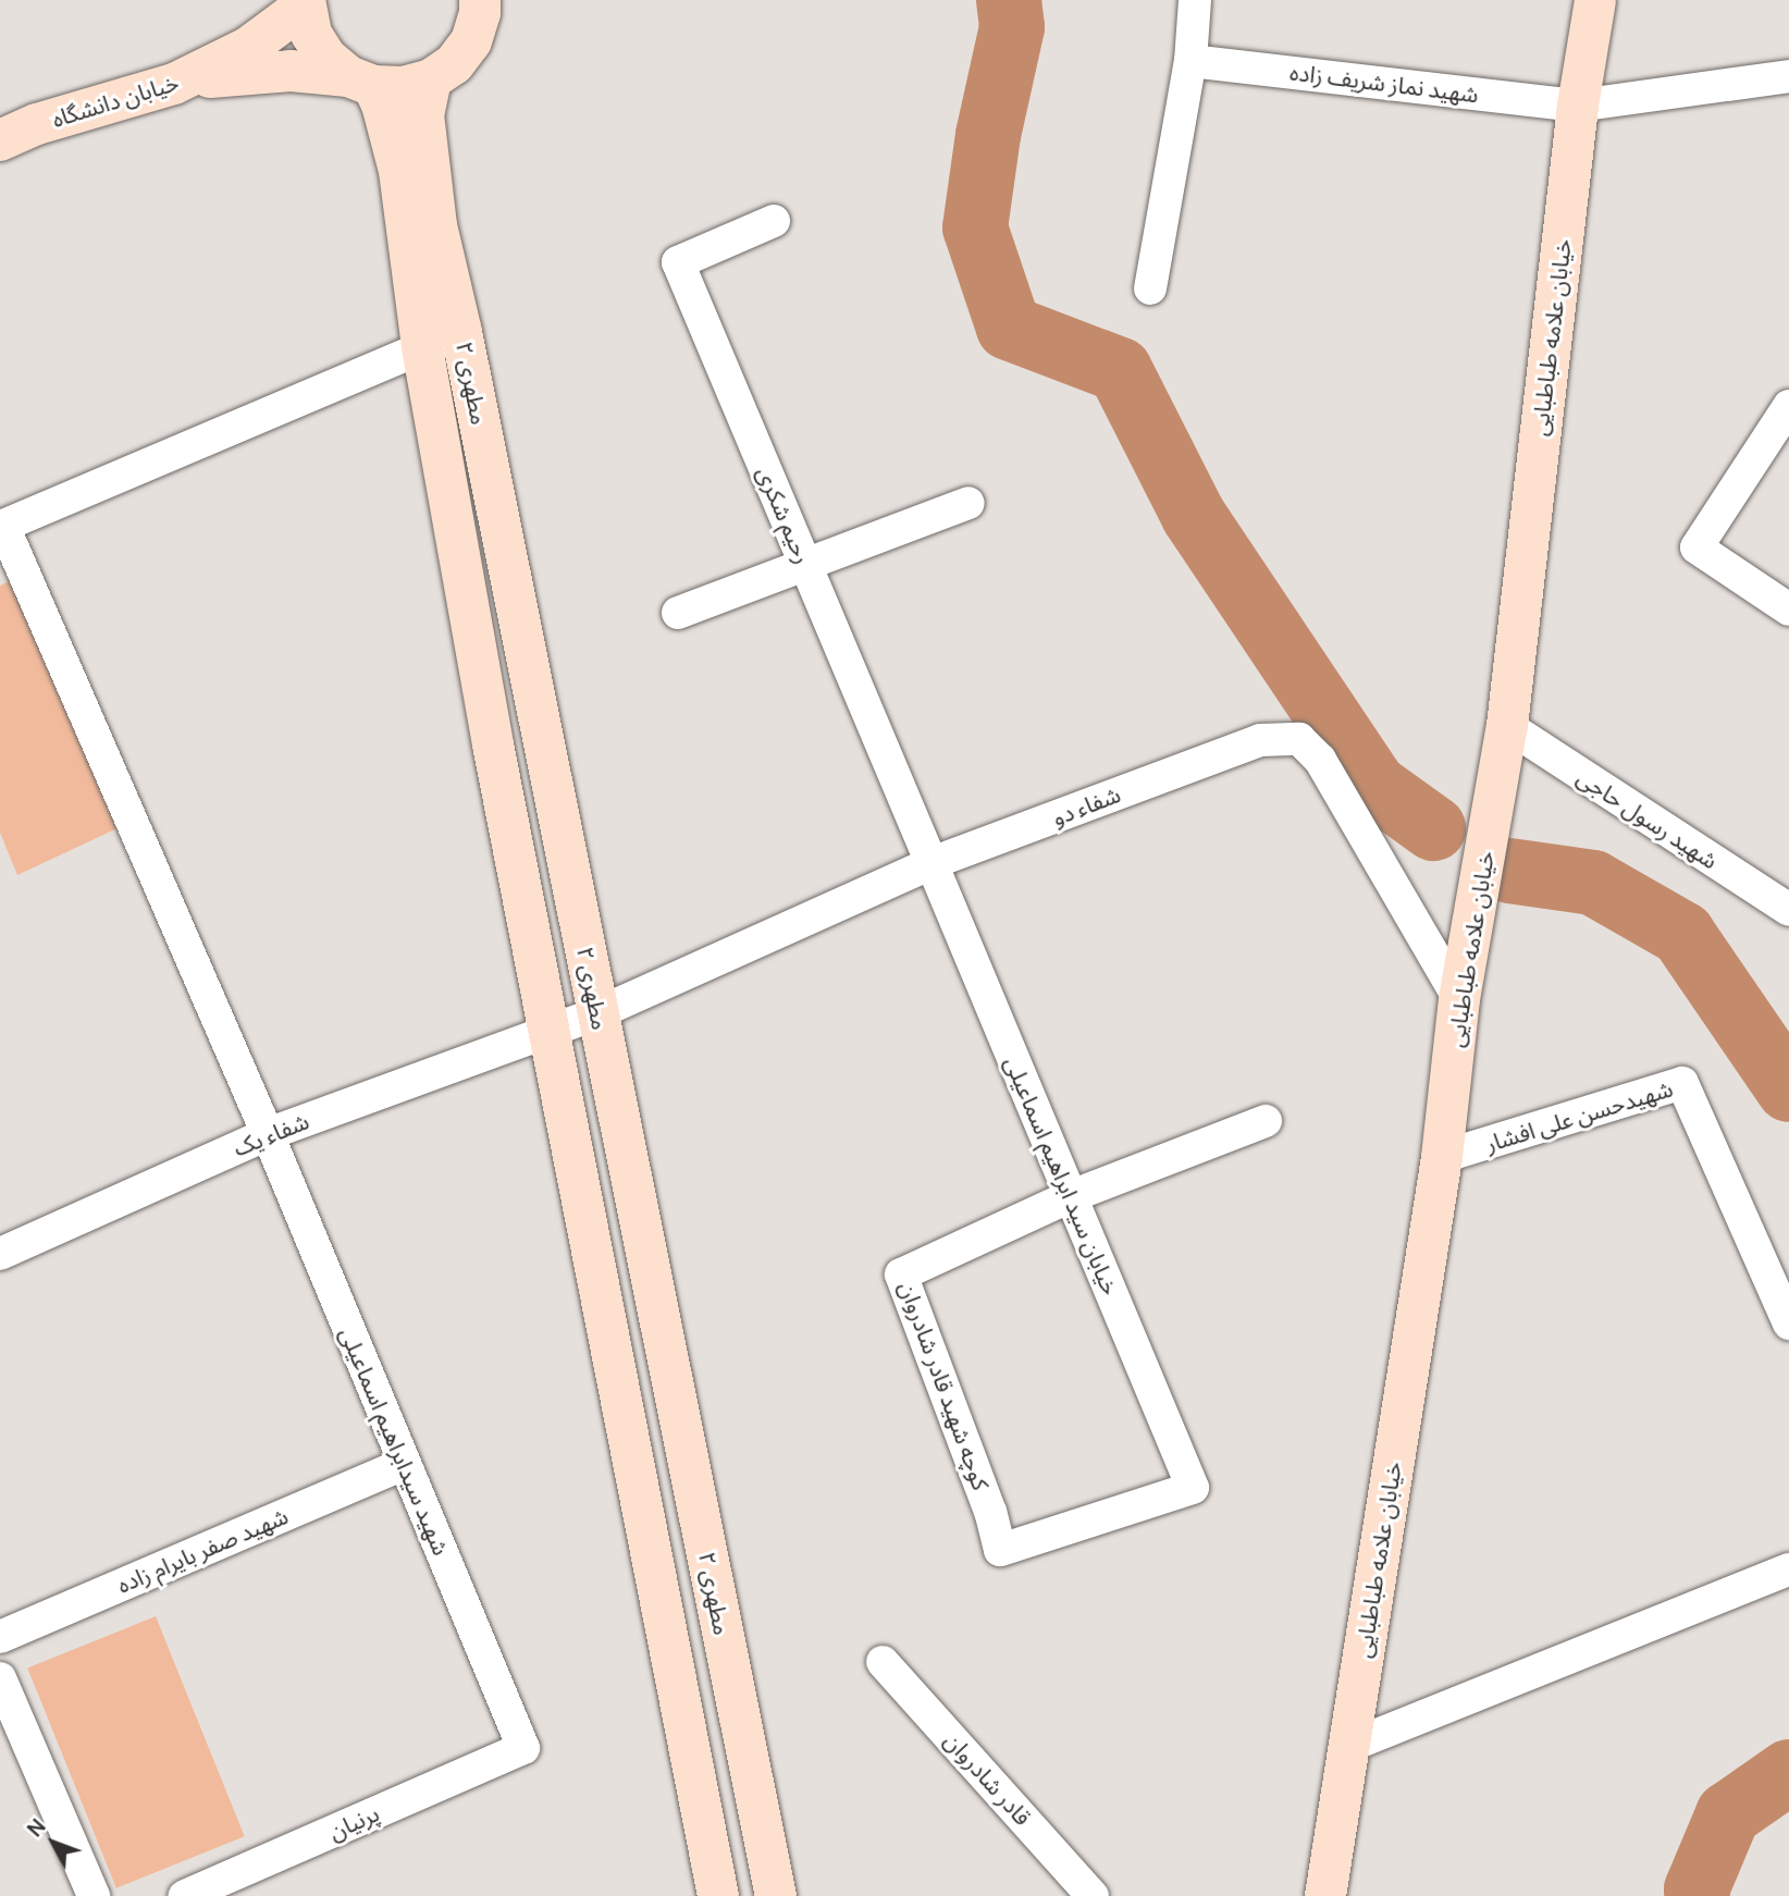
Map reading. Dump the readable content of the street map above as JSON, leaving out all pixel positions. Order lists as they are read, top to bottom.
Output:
{
  "streets": {
    "main road": ["خیابان دانشگاه", "خیابان علامه طباطبایی", "مطهری ۲"],
    "street": [
      "شهید نماز شریف زاده",
      "رحیم شکری",
      "شفاء دو",
      "شهید رسول حاجی",
      "شهیدحسن علی افشار",
      "شفاء یک",
      "خیابان سید ابراهیم اسماعیلی",
      "کوچه شهید قادر شادروان",
      "شهید سیدابراهیم اسماعیلی",
      "شهید صفر بایرام زاده",
      "قادر شادروان",
      "پرنیان"
    ]
  },
  "crossings": [
    ["شهید نماز شریف زاده", "خیابان علامه طباطبایی"],
    ["خیابان علامه طباطبایی", "شفاء دو"],
    ["خیابان علامه طباطبایی", "شهید رسول حاجی"],
    ["خیابان علامه طباطبایی", "شهیدحسن علی افشار"],
    ["مطهری ۲", "شفاء دو"],
    ["مطهری ۲", "شفاء یک"],
    ["رحیم شکری", "شفاء دو"],
    ["رحیم شکری", "خیابان سید ابراهیم اسماعیلی"],
    ["شفاء دو", "شفاء یک"],
    ["شفاء دو", "خیابان سید ابراهیم اسماعیلی"],
    ["شفاء یک", "شهید سیدابراهیم اسماعیلی"],
    ["خیابان سید ابراهیم اسماعیلی", "کوچه شهید قادر شادروان"],
    ["شهید سیدابراهیم اسماعیلی", "شهید صفر بایرام زاده"],
    ["شهید سیدابراهیم اسماعیلی", "پرنیان"]
  ],
  "north": "top left"
}
